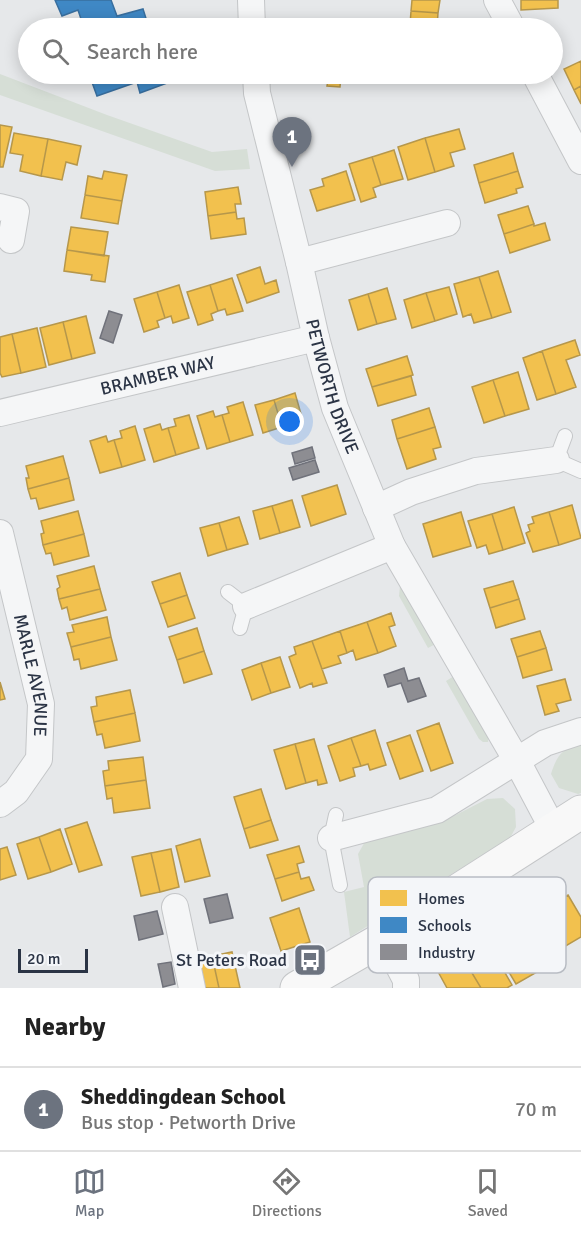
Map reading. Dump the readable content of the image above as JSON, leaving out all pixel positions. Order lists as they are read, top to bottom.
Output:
{
  "streets": {
    "street": ["BRAMBER WAY", "PETWORTH DRIVE", "MARLE AVENUE"]
  },
  "crossings": [
    ["BRAMBER WAY", "PETWORTH DRIVE"]
  ],
  "places": {
    "bus stop": ["St Peters Road"]
  },
  "legend": ["Homes", "Schools", "Industry"],
  "scale_bar": "20 m",
  "page": {
    "search": "Search here",
    "pins": "1",
    "scale": "20 m",
    "heading": "Nearby",
    "list": [
      {
        "mark": "1",
        "name": "Sheddingdean School",
        "note": "Bus stop · Petworth Drive",
        "value": "70 m"
      }
    ],
    "nav": ["Map", "Directions", "Saved"]
  }
}
